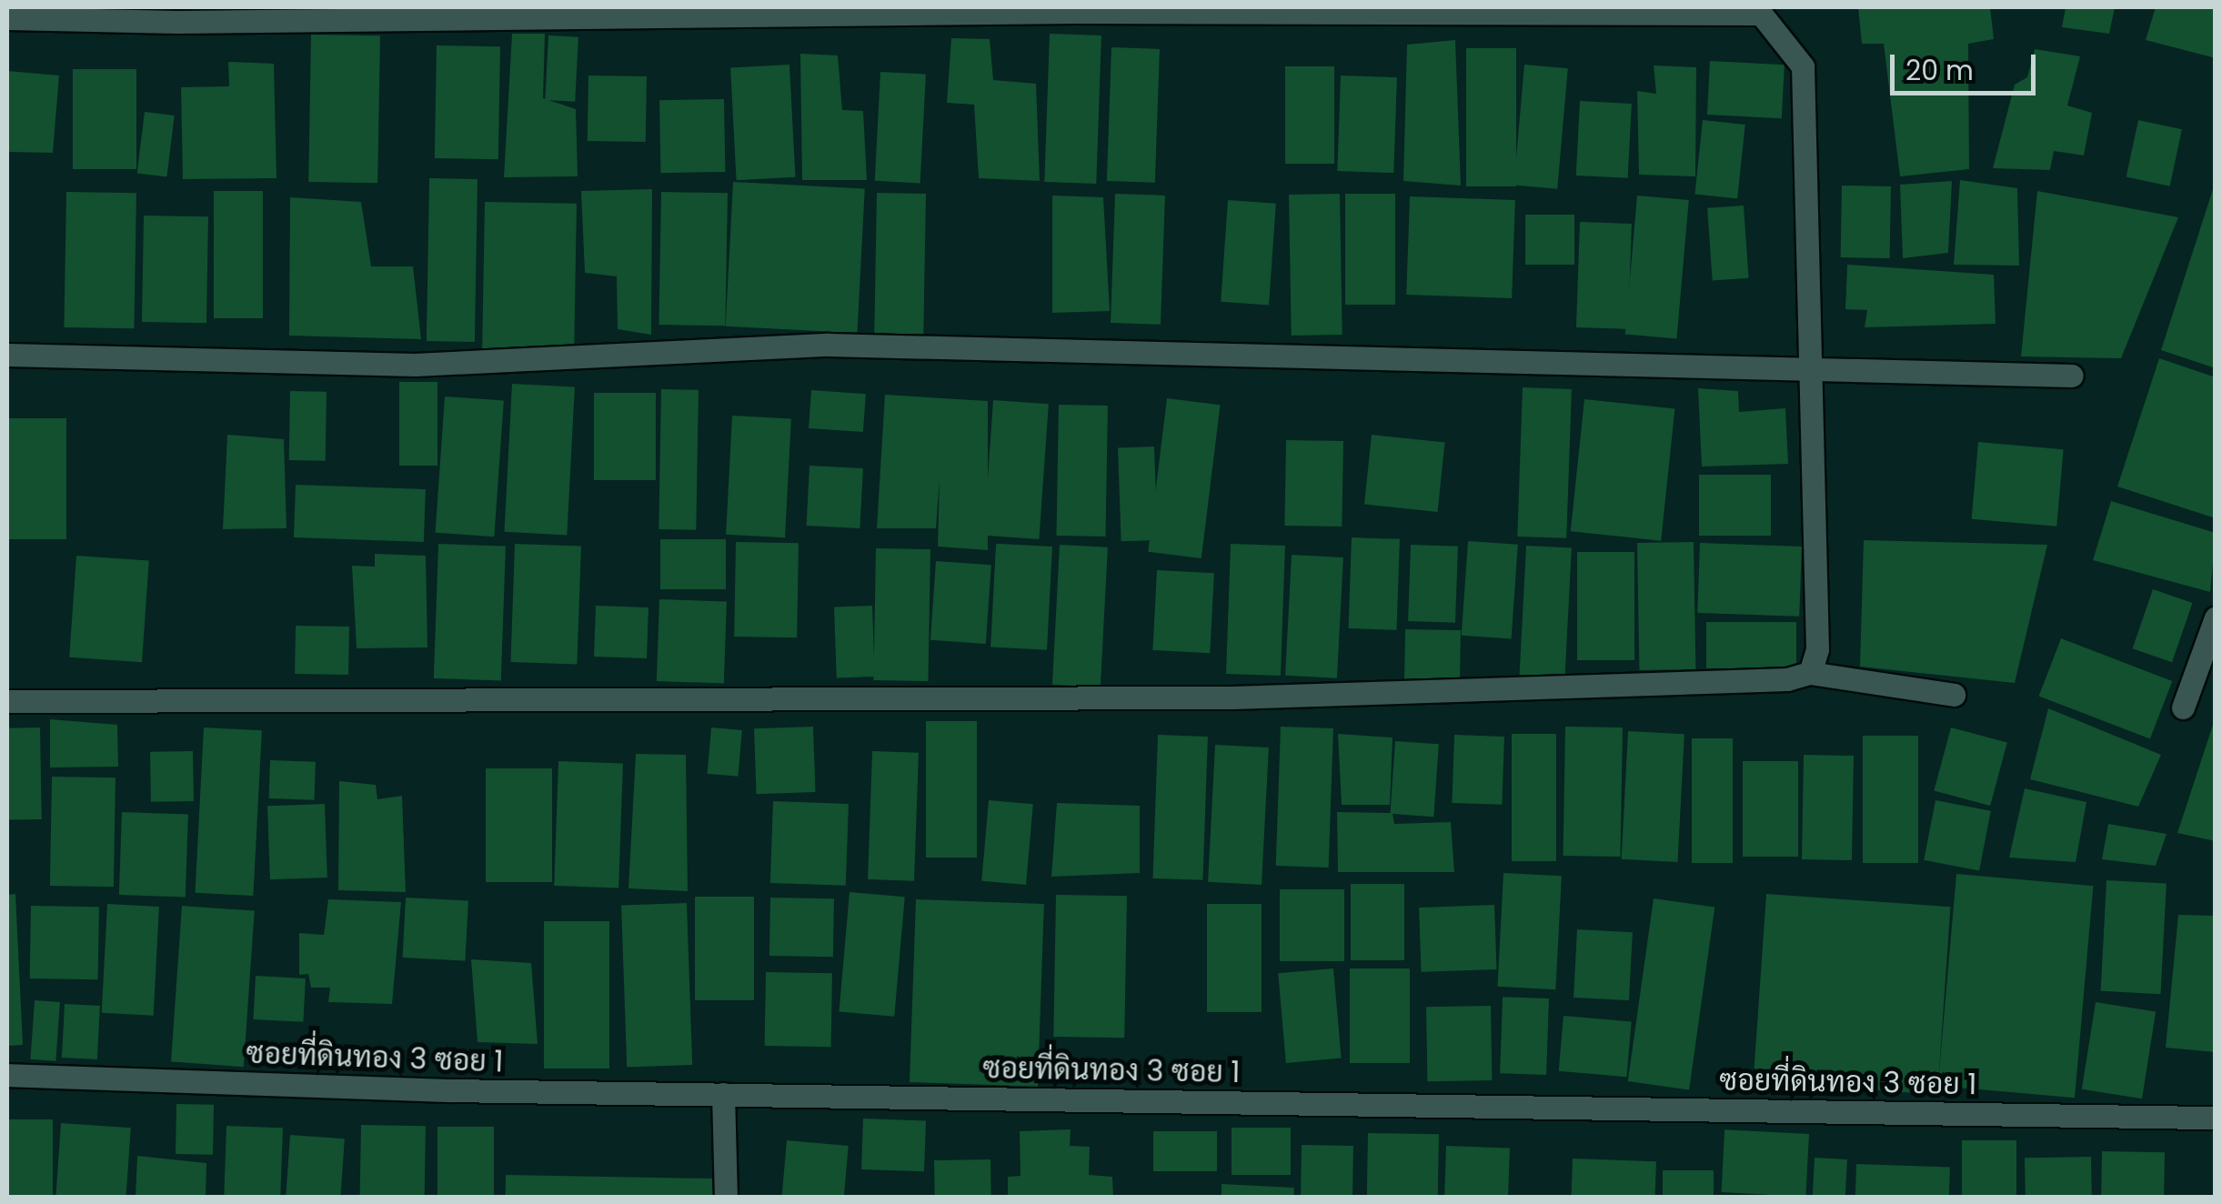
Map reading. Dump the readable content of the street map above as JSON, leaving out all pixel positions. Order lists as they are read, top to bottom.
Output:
{
  "streets": {
    "street": ["ซอยที่ดินทอง 3 ซอย 1"]
  },
  "scale_bar": "20 m"
}
